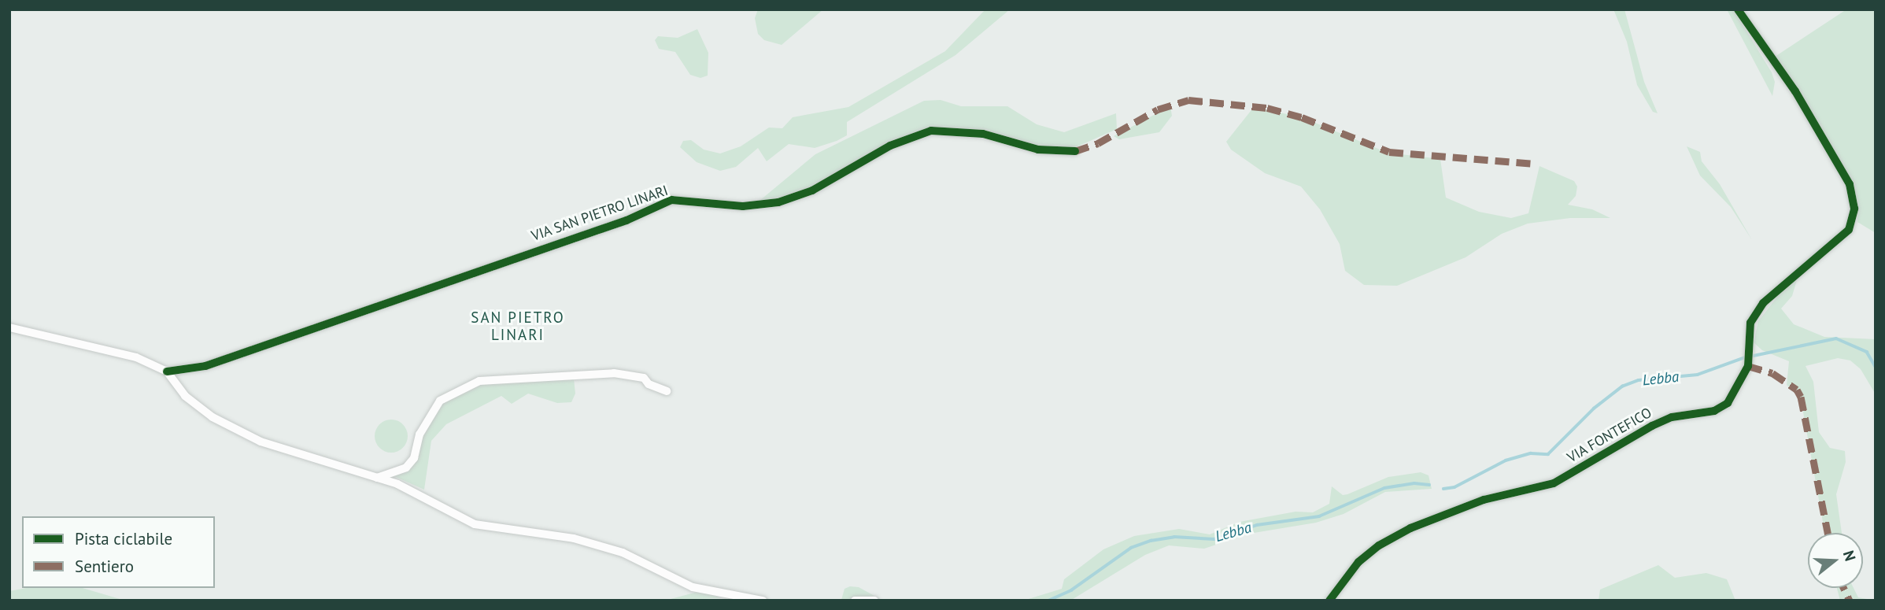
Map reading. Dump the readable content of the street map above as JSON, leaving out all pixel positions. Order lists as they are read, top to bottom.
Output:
{
  "streets": {
    "street": ["VIA SAN PIETRO LINARI", "VIA FONTEFICO"]
  },
  "districts": ["SAN PIETRO LINARI"],
  "water": ["Lebba"],
  "legend": ["Pista ciclabile", "Sentiero"],
  "north": "right"
}
